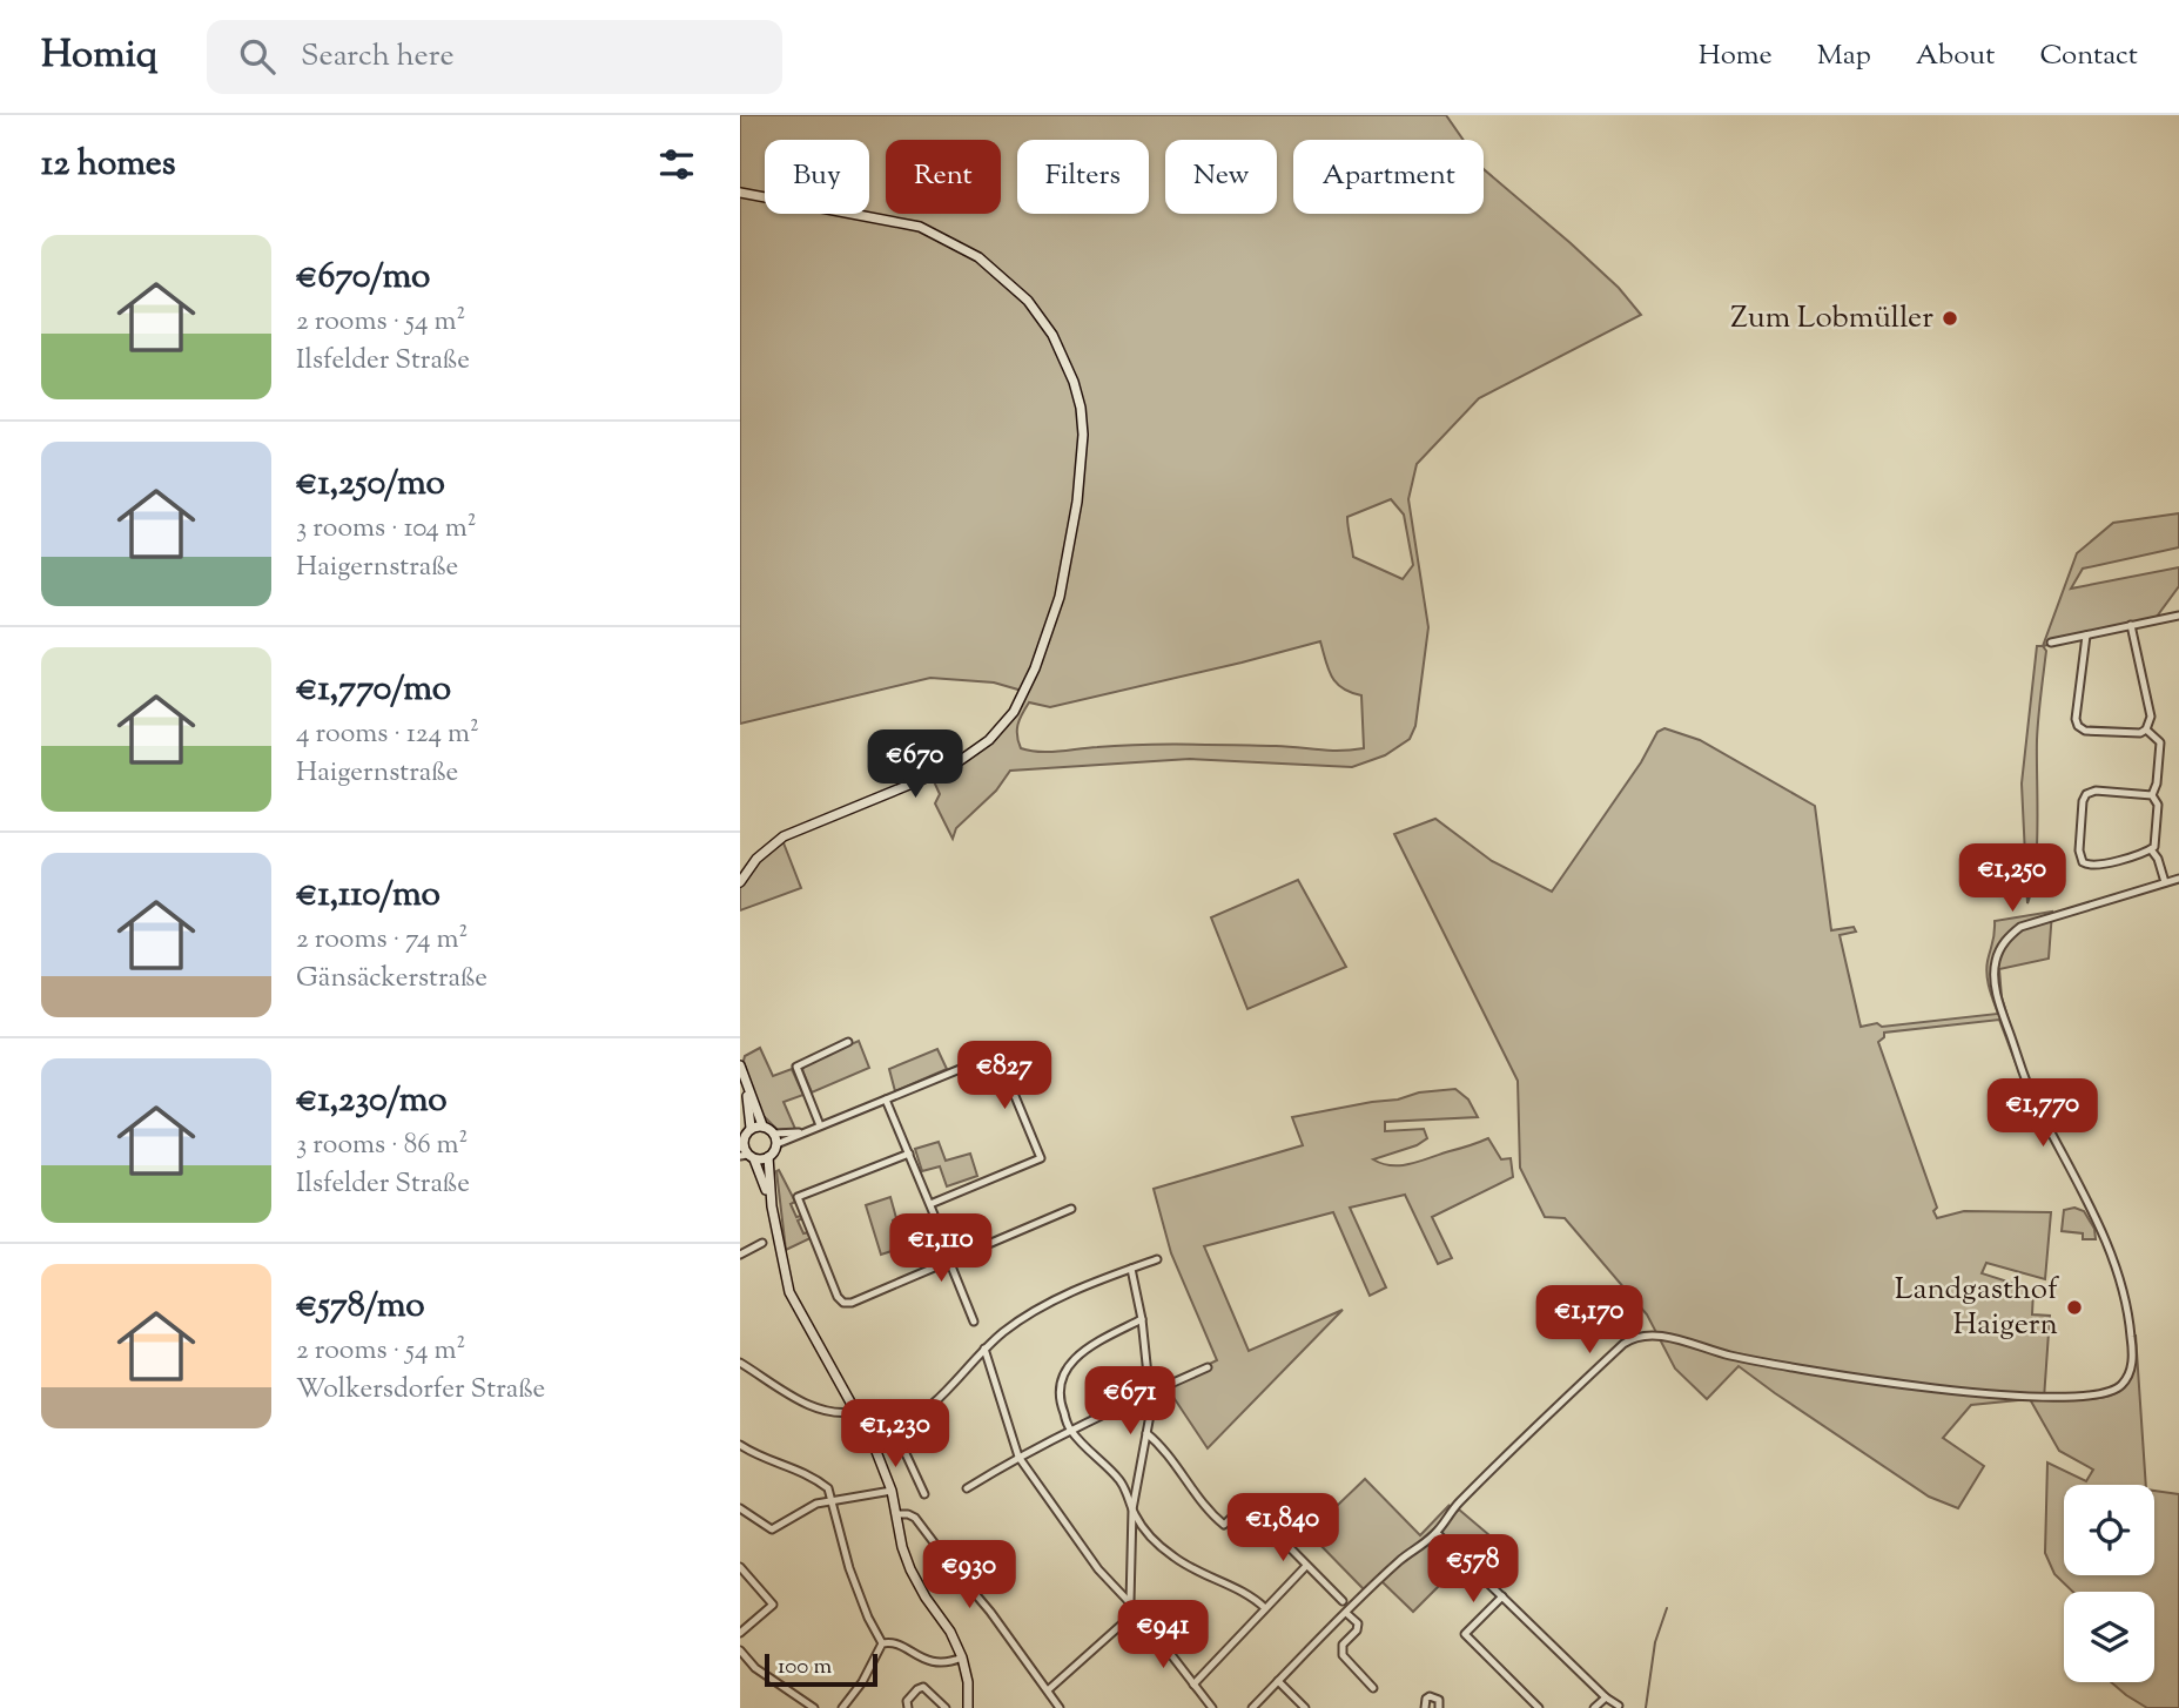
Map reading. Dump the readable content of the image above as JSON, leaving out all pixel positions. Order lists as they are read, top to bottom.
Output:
{
  "places": ["Zum Lobmüller", "Landgasthof Haigern"],
  "scale_bar": "100 m",
  "page": {
    "header": "Homiq",
    "search": "Search here",
    "nav": [
      "Home",
      "Map",
      "About",
      "Contact"
    ],
    "heading": "12 homes",
    "chip": [
      "Buy",
      "Rent",
      "Filters",
      "New",
      "Apartment"
    ],
    "list": [
      {
        "name": "€670/mo",
        "note": "2 rooms · 54 m² · Ilsfelder Straße"
      },
      {
        "name": "€1,250/mo",
        "note": "3 rooms · 104 m² · Haigernstraße"
      },
      {
        "name": "€1,770/mo",
        "note": "4 rooms · 124 m² · Haigernstraße"
      },
      {
        "name": "€1,110/mo",
        "note": "2 rooms · 74 m² · Gänsäckerstraße"
      },
      {
        "name": "€1,230/mo",
        "note": "3 rooms · 86 m² · Ilsfelder Straße"
      },
      {
        "name": "€578/mo",
        "note": "2 rooms · 54 m² · Wolkersdorfer Straße"
      }
    ],
    "price": [
      "€670",
      "€1,250",
      "€827",
      "€1,770",
      "€1,110",
      "€1,170",
      "€671",
      "€1,230",
      "€1,840",
      "€578",
      "€930",
      "€941"
    ],
    "scale": "100 m"
  }
}
